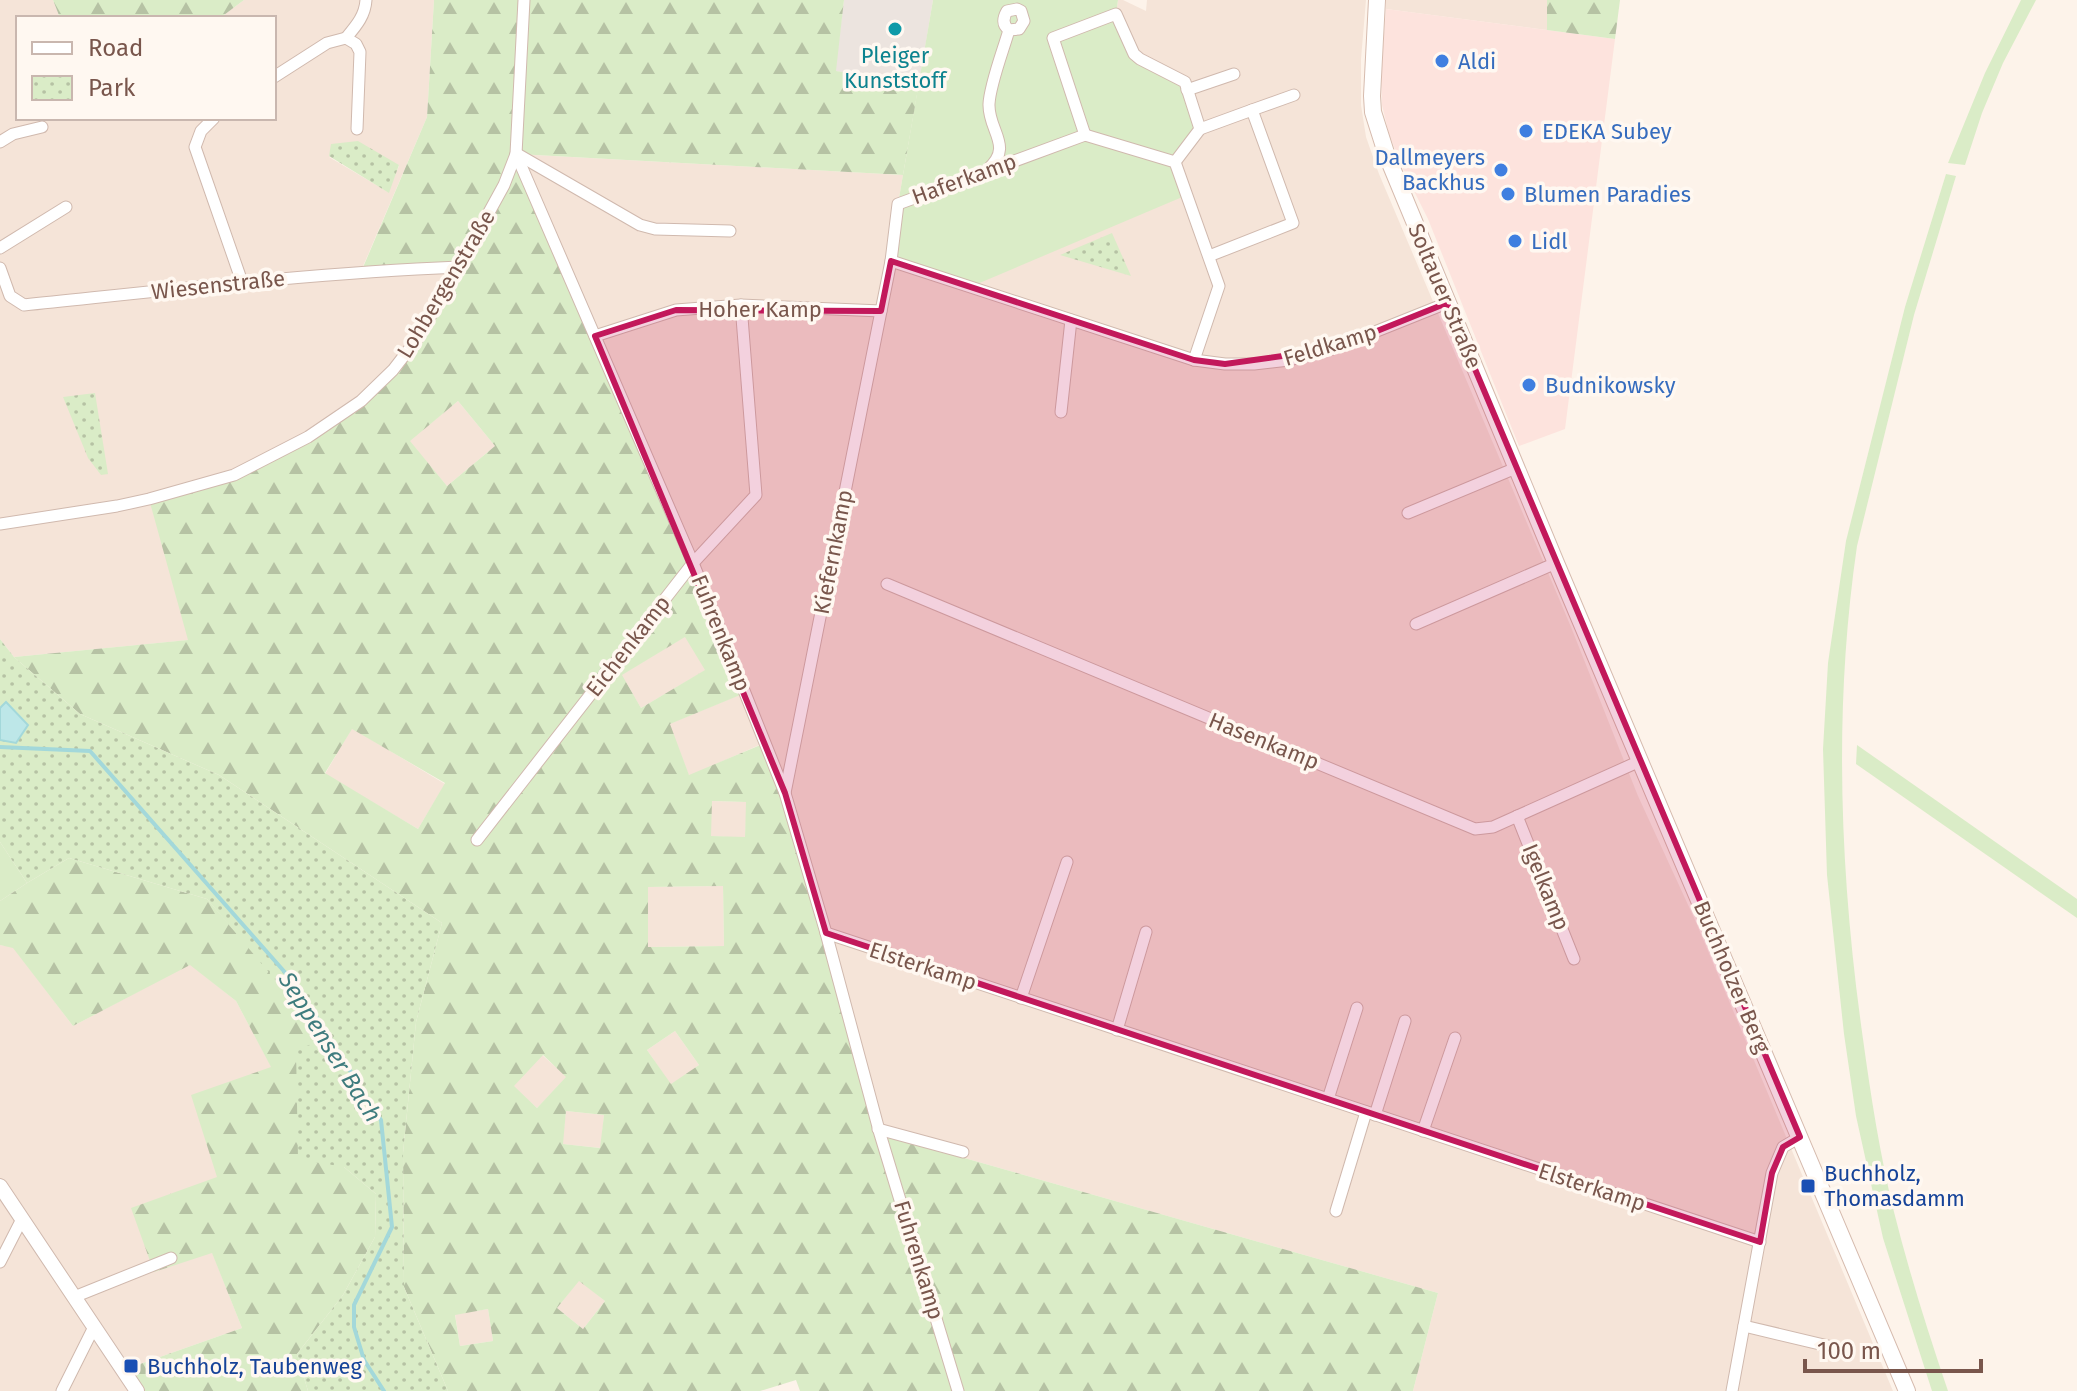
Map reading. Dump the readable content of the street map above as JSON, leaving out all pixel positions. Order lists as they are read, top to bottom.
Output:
{
  "streets": {
    "main road": ["Soltauer Straße", "Buchholzer Berg"],
    "street": [
      "Haferkamp",
      "Lohbergenstraße",
      "Wiesenstraße",
      "Hoher Kamp",
      "Feldkamp",
      "Kiefernkamp",
      "Fuhrenkamp",
      "Eichenkamp",
      "Hasenkamp",
      "Igelkamp",
      "Elsterkamp"
    ]
  },
  "crossings": [
    ["Haferkamp", "Feldkamp"],
    ["Lohbergenstraße", "Wiesenstraße"],
    ["Lohbergenstraße", "Fuhrenkamp"],
    ["Soltauer Straße", "Feldkamp"],
    ["Soltauer Straße", "Buchholzer Berg"],
    ["Hoher Kamp", "Kiefernkamp"],
    ["Hoher Kamp", "Fuhrenkamp"],
    ["Hoher Kamp", "Eichenkamp"],
    ["Kiefernkamp", "Fuhrenkamp"],
    ["Fuhrenkamp", "Eichenkamp"],
    ["Fuhrenkamp", "Elsterkamp"],
    ["Hasenkamp", "Igelkamp"],
    ["Hasenkamp", "Buchholzer Berg"]
  ],
  "water": ["Seppenser Bach"],
  "places": {
    "other": [
      "Pleiger Kunststoff",
      "Aldi",
      "EDEKA Subey",
      "Dallmeyers Backhus",
      "Blumen Paradies",
      "Lidl",
      "Budnikowsky"
    ],
    "transit": ["Buchholz, Thomasdamm", "Buchholz, Taubenweg"]
  },
  "legend": ["Road", "Park"],
  "scale_bar": "100 m"
}
